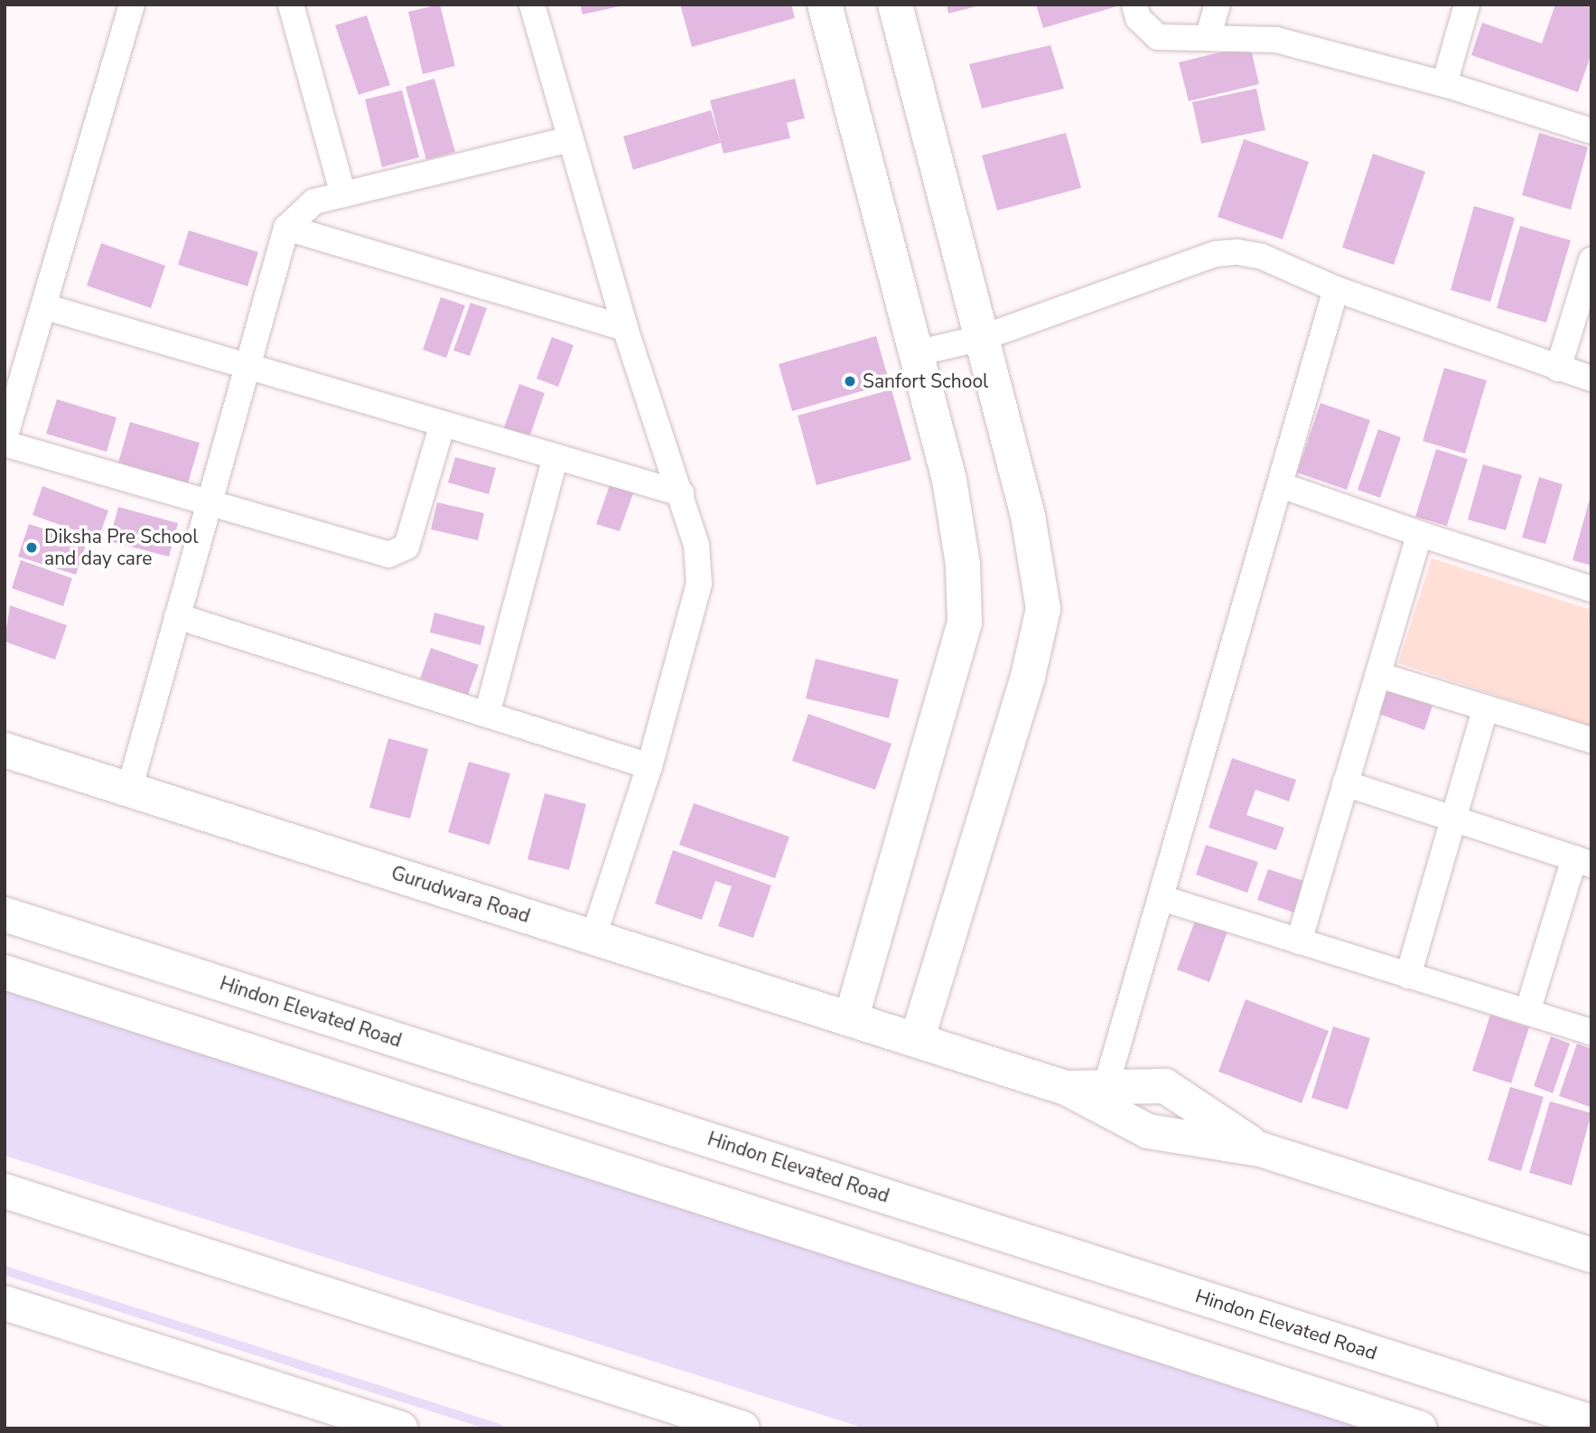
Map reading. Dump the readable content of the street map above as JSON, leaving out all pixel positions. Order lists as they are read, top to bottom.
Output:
{
  "streets": {
    "main road": ["Gurudwara Road", "Hindon Elevated Road"]
  },
  "places": ["Sanfort School", "Diksha Pre School and day care"]
}
